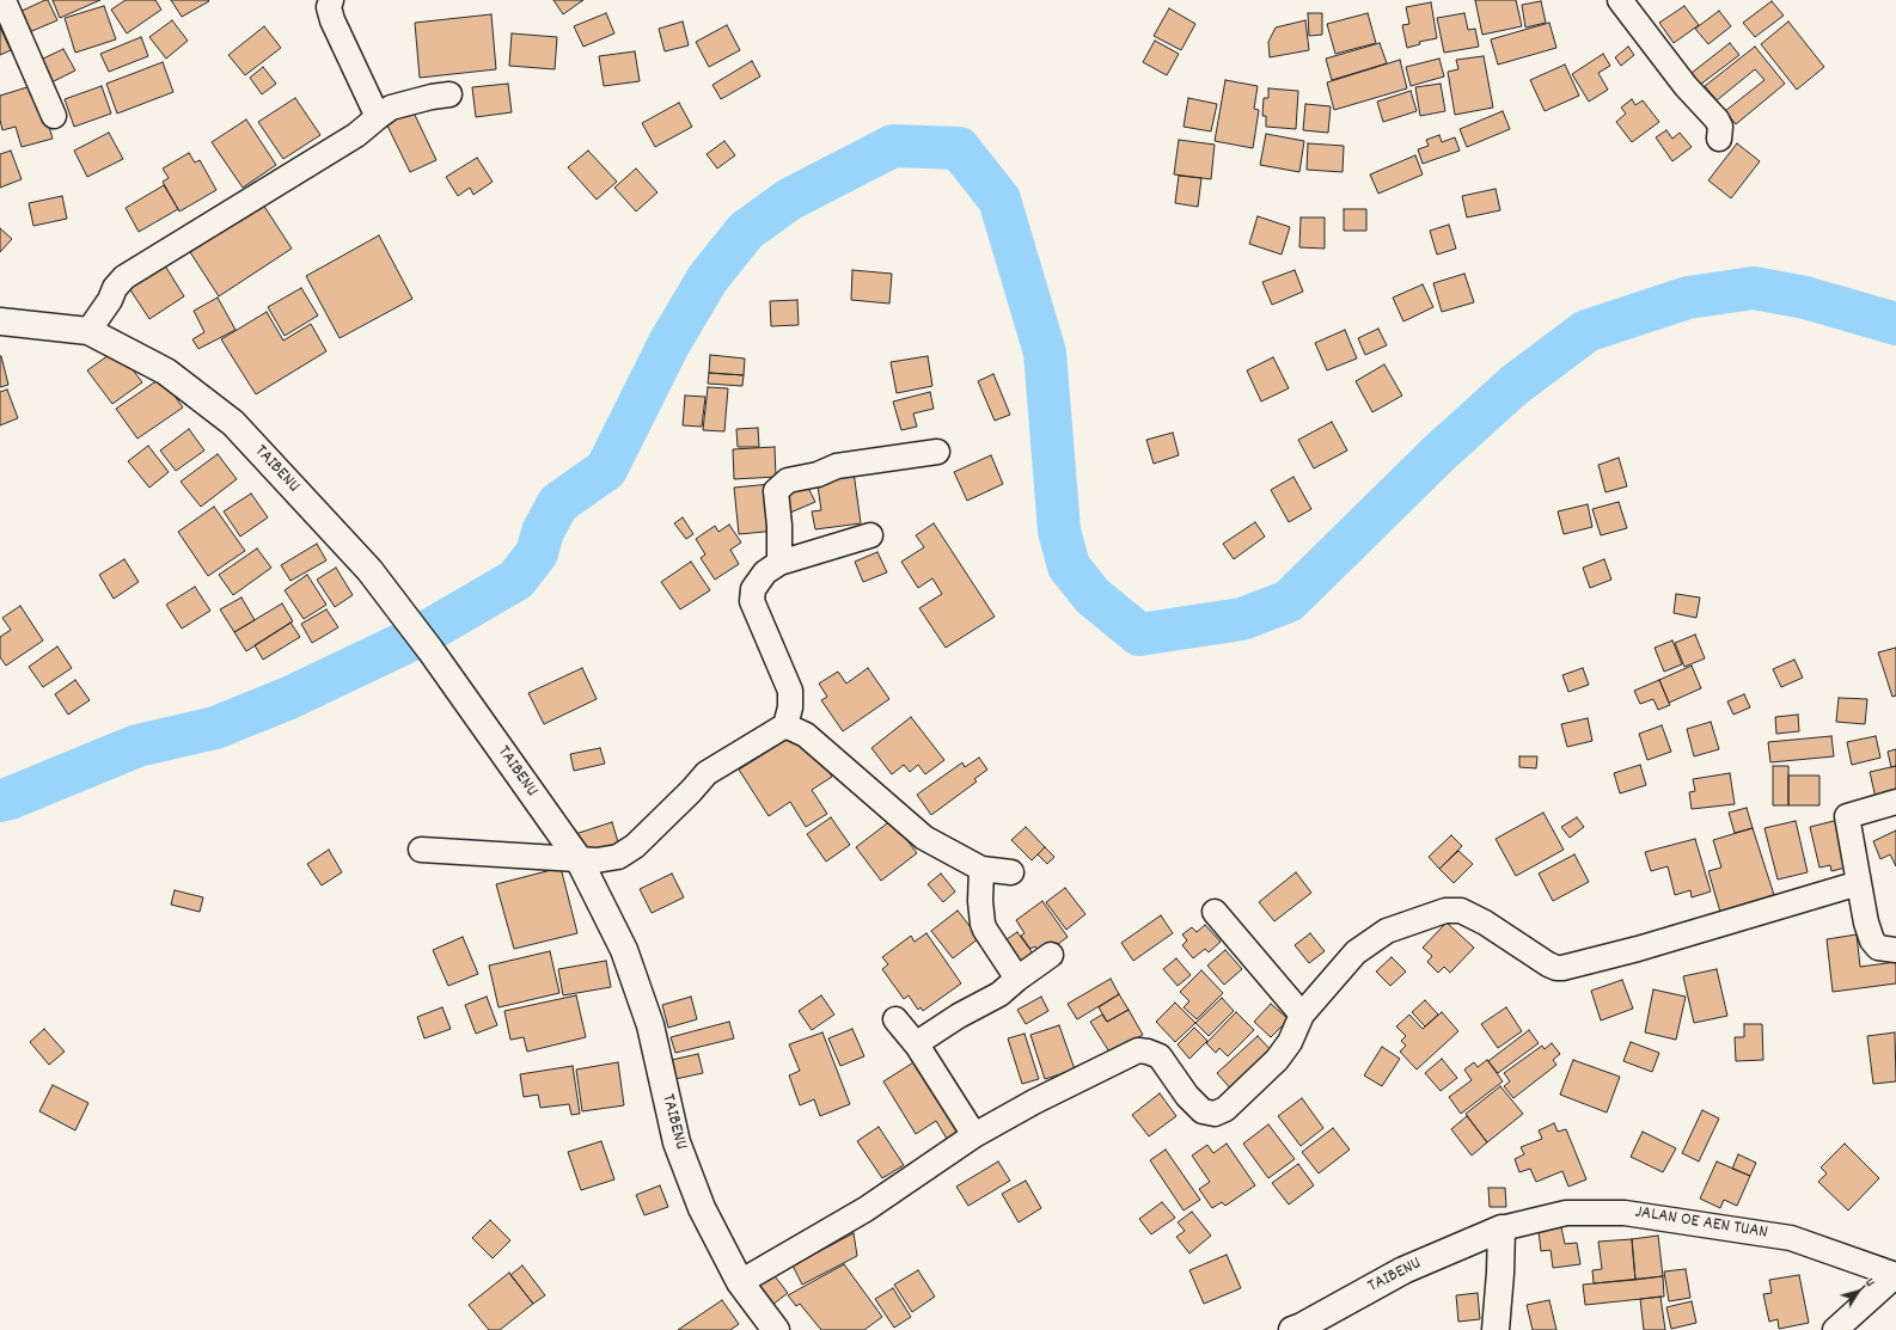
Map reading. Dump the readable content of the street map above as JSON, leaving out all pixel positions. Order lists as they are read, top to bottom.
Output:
{
  "streets": {
    "main road": ["TAIBENU"],
    "street": ["JALAN OE AEN TUAN"]
  },
  "crossings": [
    ["TAIBENU", "JALAN OE AEN TUAN"]
  ],
  "north": "top right"
}
